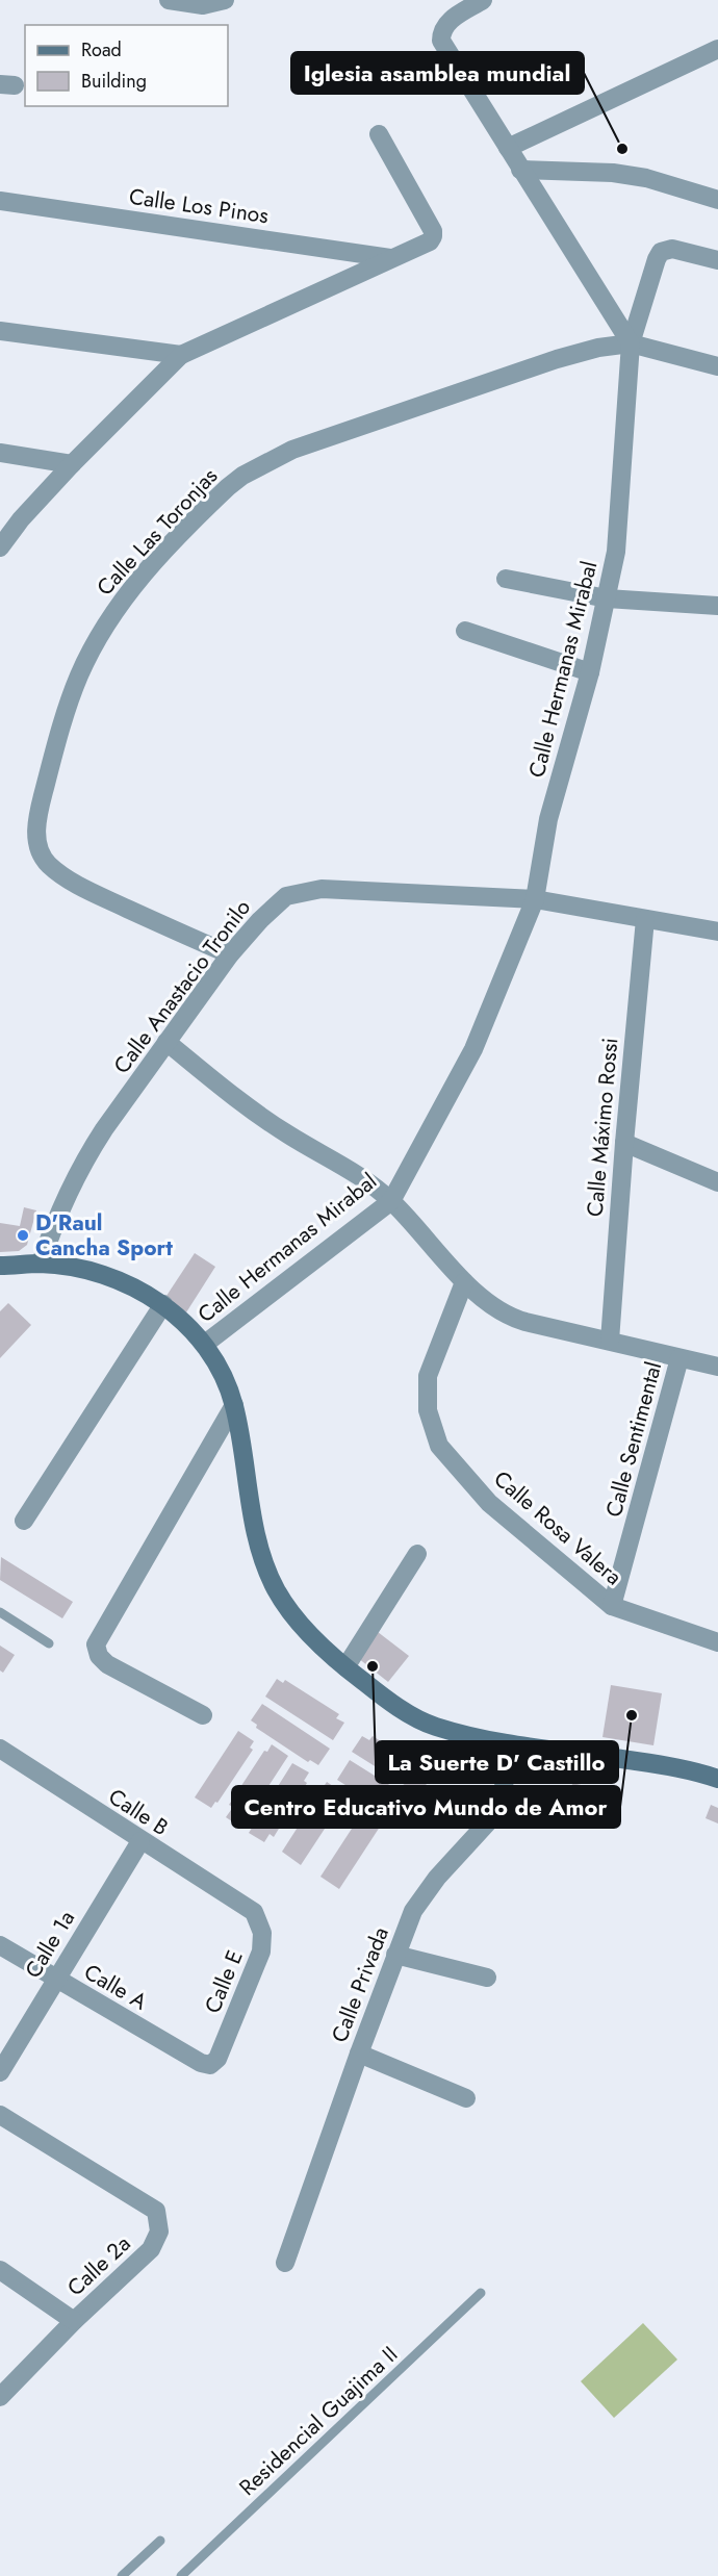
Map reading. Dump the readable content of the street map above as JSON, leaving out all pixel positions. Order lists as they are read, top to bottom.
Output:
{
  "streets": {
    "street": [
      "Calle Los Pinos",
      "Calle Las Toronjas",
      "Calle Hermanas Mirabal",
      "Calle Anastacio Tronilo",
      "Calle Máximo Rossi",
      "Calle Sentimental",
      "Calle Rosa Valera",
      "Calle B",
      "Calle 1a",
      "Calle E",
      "Calle Privada",
      "Calle A",
      "Calle 2a"
    ],
    "lane": ["Residencial Guajima II"]
  },
  "crossings": [
    ["Calle Las Toronjas", "Calle Hermanas Mirabal"],
    ["Calle Las Toronjas", "Calle Anastacio Tronilo"],
    ["Calle Hermanas Mirabal", "Calle Anastacio Tronilo"],
    ["Calle Anastacio Tronilo", "Calle Máximo Rossi"],
    ["Calle Sentimental", "Calle Rosa Valera"],
    ["Calle B", "Calle 1a"],
    ["Calle B", "Calle E"],
    ["Calle 1a", "Calle A"],
    ["Calle E", "Calle A"]
  ],
  "places": [
    "Iglesia asamblea mundial",
    "D'Raul Cancha Sport",
    "La Suerte D' Castillo",
    "Centro Educativo Mundo de Amor"
  ],
  "legend": ["Road", "Building"]
}
